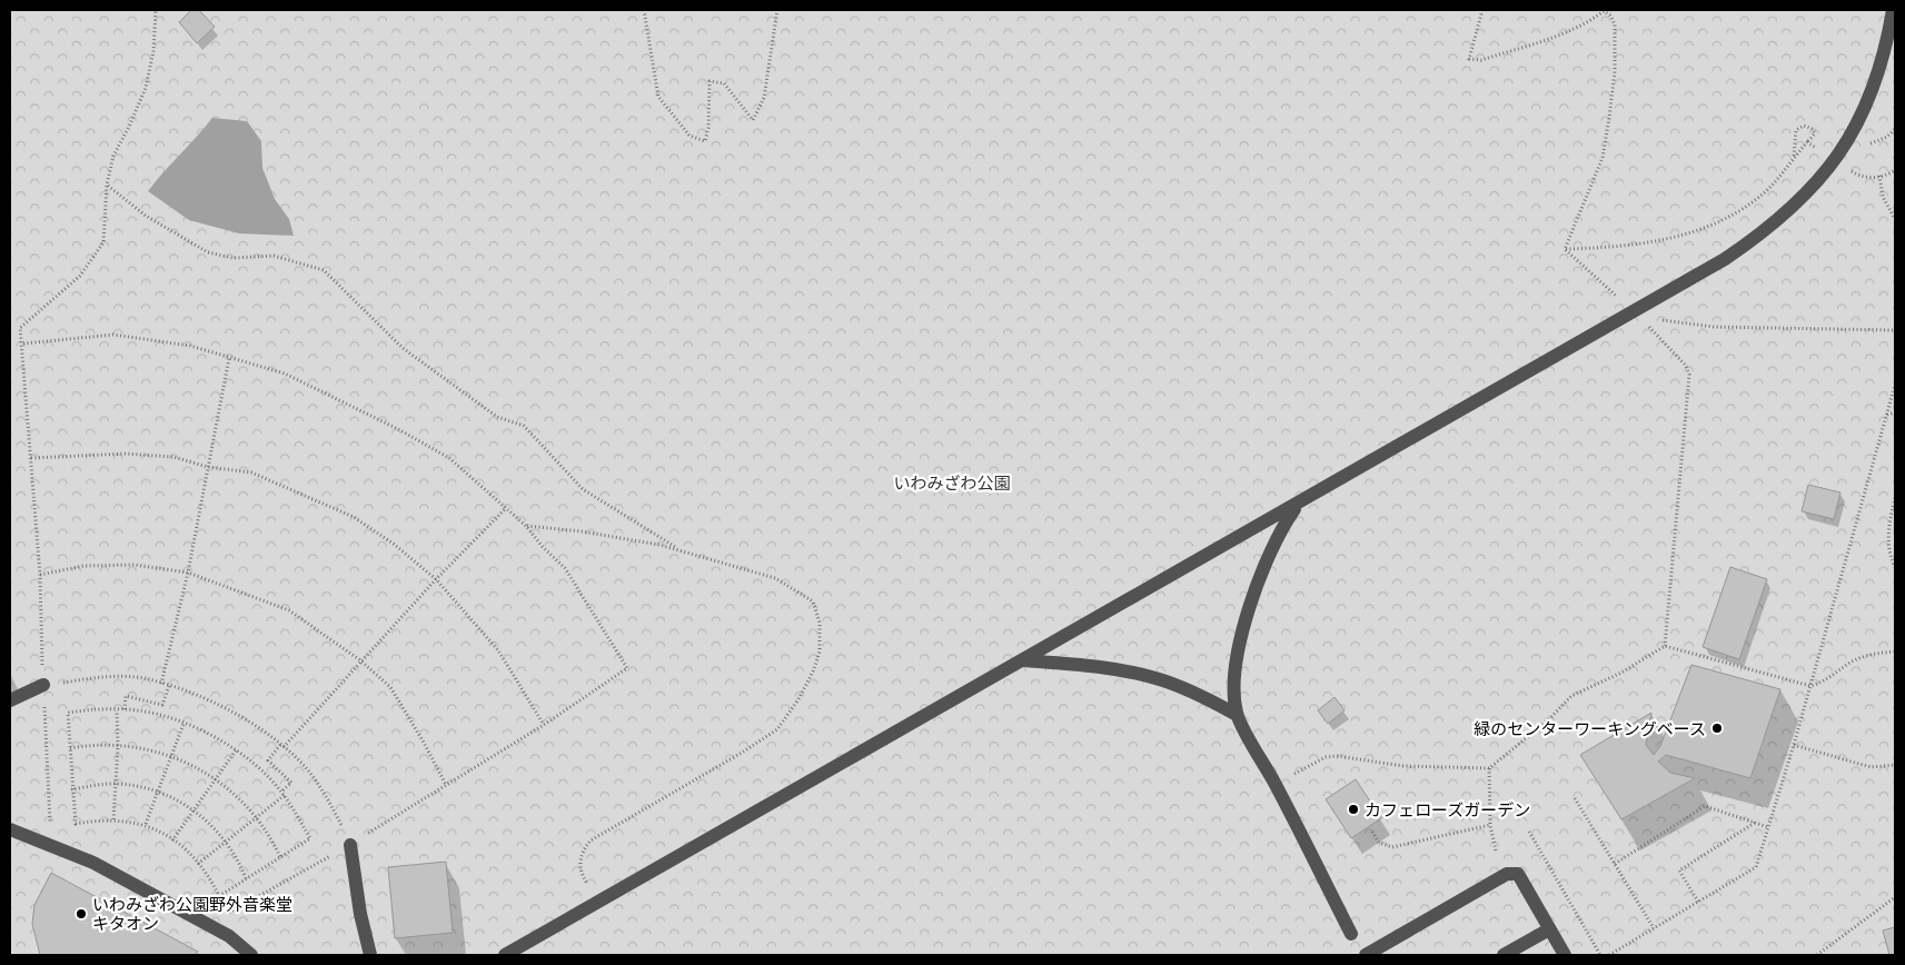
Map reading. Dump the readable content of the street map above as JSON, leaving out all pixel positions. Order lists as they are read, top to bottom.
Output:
{
  "parks": ["いわみざわ公園"],
  "places": ["緑のセンターワーキングベース", "カフェローズガーデン", "いわみざわ公園野外音楽堂 キタオン"]
}
